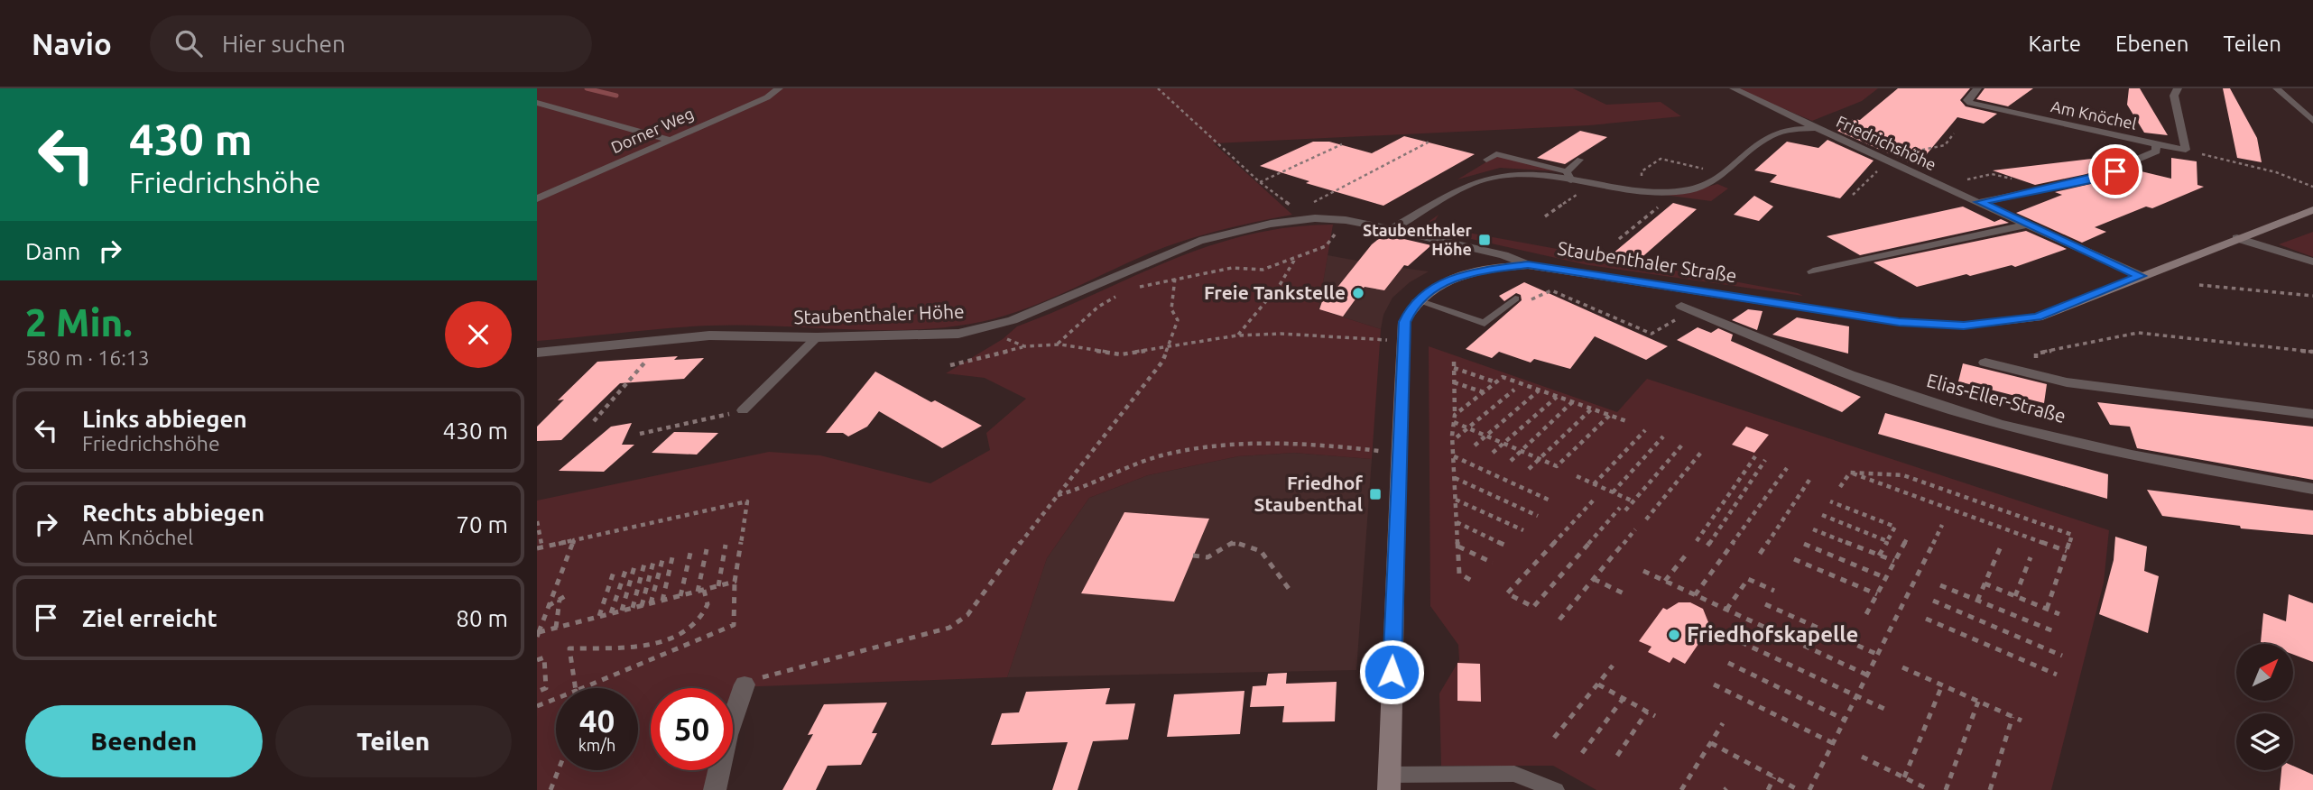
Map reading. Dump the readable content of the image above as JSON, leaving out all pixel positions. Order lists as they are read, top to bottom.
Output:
{
  "streets": {
    "main road": ["Staubenthaler Straße"],
    "street": [
      "Am Knöchel",
      "Dorner Weg",
      "Friedrichshöhe",
      "Staubenthaler Höhe",
      "Elias-Eller-Straße"
    ]
  },
  "crossings": [
    ["Am Knöchel", "Friedrichshöhe"],
    ["Friedrichshöhe", "Staubenthaler Straße"],
    ["Staubenthaler Straße", "Staubenthaler Höhe"]
  ],
  "places": {
    "transit": ["Staubenthaler Höhe", "Friedhof Staubenthal"],
    "other": ["Freie Tankstelle", "Friedhofskapelle"]
  },
  "north": "top right",
  "page": {
    "header": "Navio",
    "search": "Hier suchen",
    "nav": ["Karte", "Ebenen", "Teilen"],
    "turn": ["430 m", "Friedrichshöhe"],
    "then": "Dann",
    "heading": ["2 Min.", "580 m · 16:13"],
    "list": [
      {
        "name": "Links abbiegen",
        "note": "Friedrichshöhe",
        "value": "430 m"
      },
      {
        "name": "Rechts abbiegen",
        "note": "Am Knöchel",
        "value": "70 m"
      },
      {
        "name": "Ziel erreicht",
        "value": "80 m"
      }
    ],
    "speed": "40 km/h",
    "limit": "50",
    "buttons": ["Beenden", "Teilen"]
  }
}
